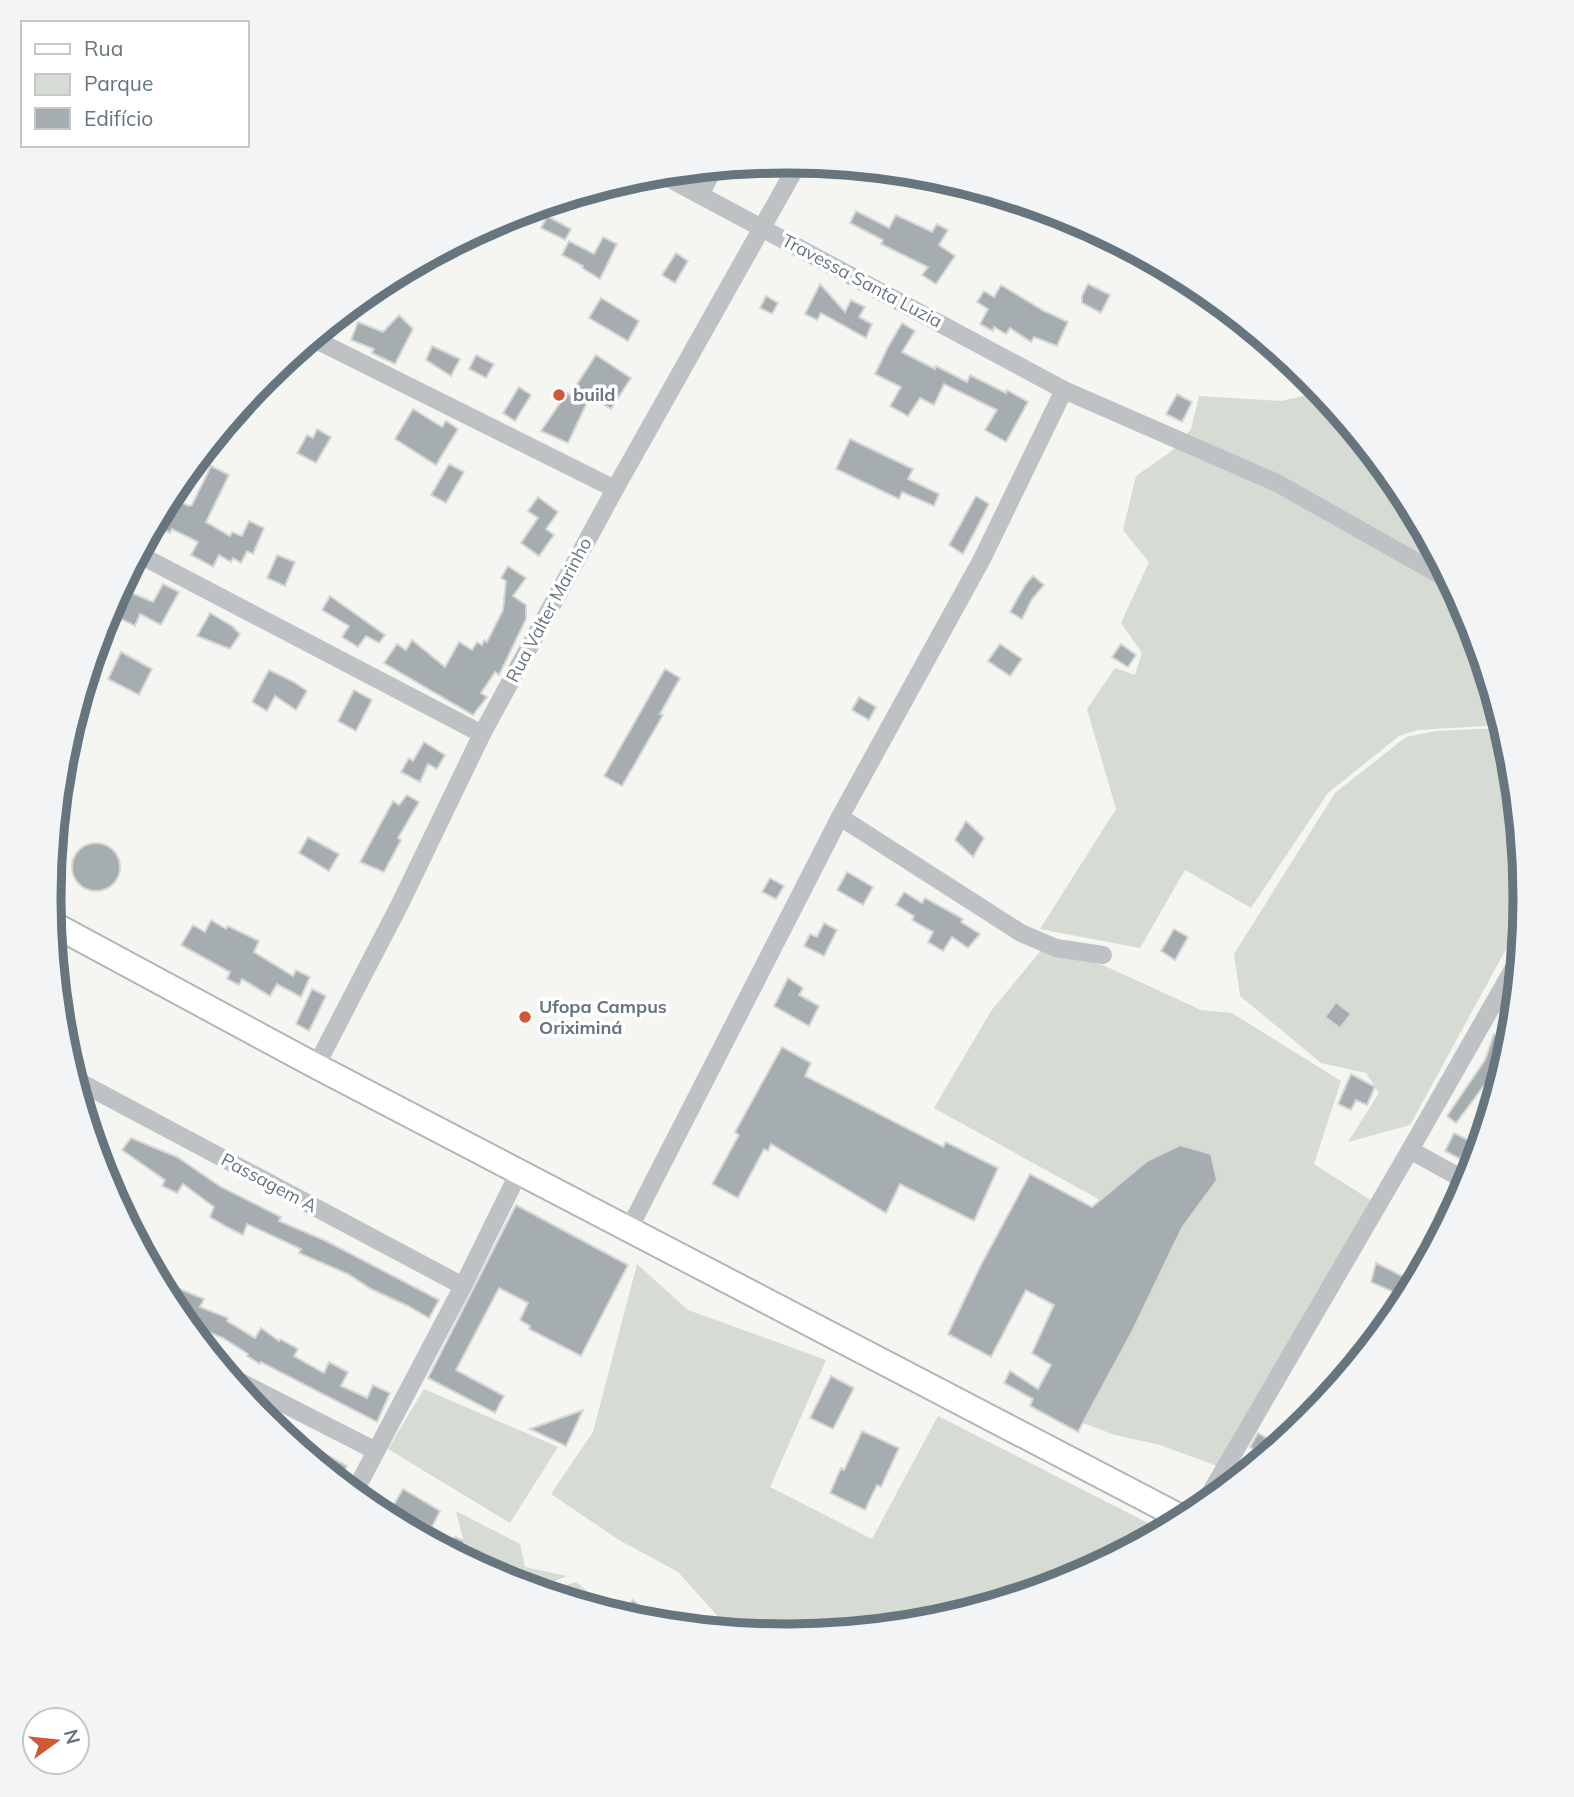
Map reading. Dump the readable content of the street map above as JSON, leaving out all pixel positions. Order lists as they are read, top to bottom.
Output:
{
  "streets": {
    "street": ["Travessa Santa Luzia", "Rua Valter Marinho", "Passagem A"]
  },
  "crossings": [
    ["Travessa Santa Luzia", "Rua Valter Marinho"]
  ],
  "places": ["build", "Ufopa Campus Oriximiná"],
  "legend": ["Rua", "Parque", "Edifício"],
  "north": "right"
}
